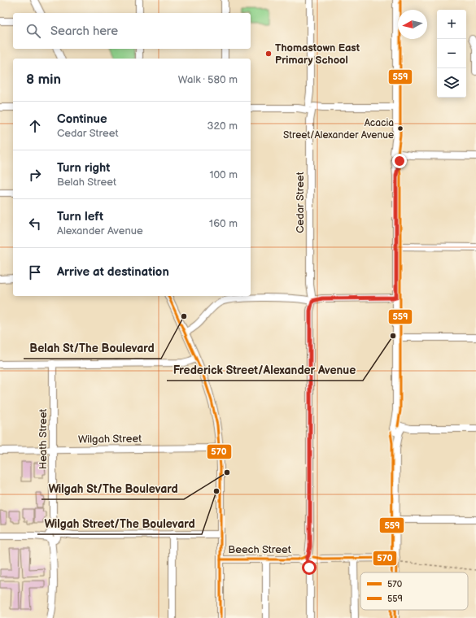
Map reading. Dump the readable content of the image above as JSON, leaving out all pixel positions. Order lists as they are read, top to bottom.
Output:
{
  "streets": {
    "street": [
      "Cedar Street",
      "Heath Street",
      "Wilgah Street",
      "Beech Street"
    ]
  },
  "crossings": [
    ["Cedar Street", "Beech Street"],
    ["Heath Street", "Wilgah Street"]
  ],
  "places": [
    "Thomastown East Primary School",
    "Acacia Street/Alexander Avenue",
    "Belah St/The Boulevard",
    "Frederick Street/Alexander Avenue",
    "Wilgah St/The Boulevard",
    "Wilgah Street/The Boulevard"
  ],
  "lines": ["transit line 559", "transit line 570"],
  "legend": ["570", "559"],
  "north": "left",
  "page": {
    "map_buttons": ["+", "−"],
    "search": "Search here",
    "heading": ["8 min", "Walk · 580 m"],
    "list": [
      ["Continue", "Cedar Street", "320 m"],
      ["Turn right", "Belah Street", "100 m"],
      ["Turn left", "Alexander Avenue", "160 m"],
      "Arrive at destination"
    ]
  }
}
